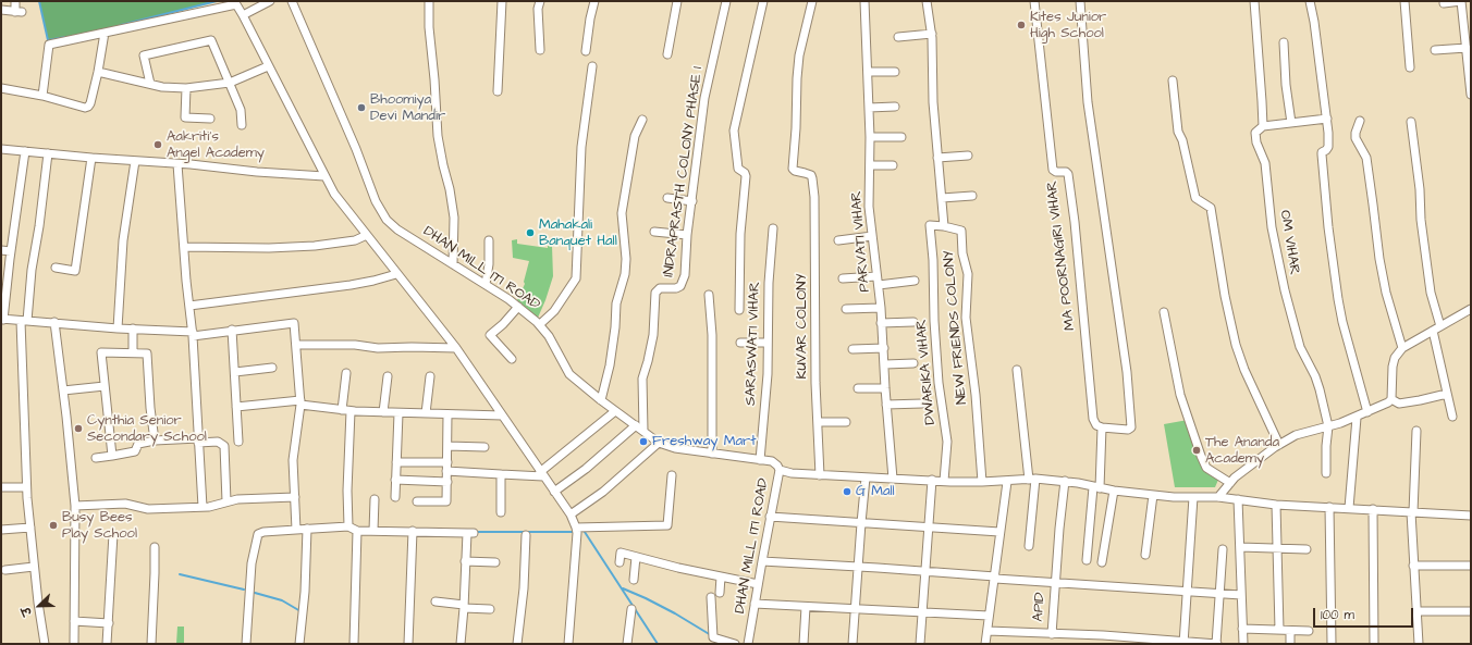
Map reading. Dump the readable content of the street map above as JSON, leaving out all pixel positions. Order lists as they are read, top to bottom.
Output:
{
  "streets": {
    "street": [
      "INDRAPRASTH COLONY PHASE 1",
      "PARVATI VIHAR",
      "OM VIHAR",
      "MA POORNAGIRI VIHAR",
      "DHAN MILL ITI ROAD",
      "KUVAR COLONY",
      "NEW FRIENDS COLONY",
      "SARASWATI VIHAR",
      "DWARIKA VIHAR",
      "APID"
    ]
  },
  "crossings": [
    ["INDRAPRASTH COLONY PHASE 1", "DHAN MILL ITI ROAD"],
    ["DHAN MILL ITI ROAD", "SARASWATI VIHAR"],
    ["NEW FRIENDS COLONY", "DWARIKA VIHAR"]
  ],
  "places": [
    "Kites Junior High School",
    "Bhoomiya Devi Mandir",
    "Aakriti's Angel Academy",
    "Mahakali Banquet Hall",
    "Cynthia Senior Secondary School",
    "Freshway Mart",
    "The Ananda Academy",
    "G Mall",
    "Busy Bees Play School"
  ],
  "scale_bar": "100 m",
  "north": "bottom left"
}
